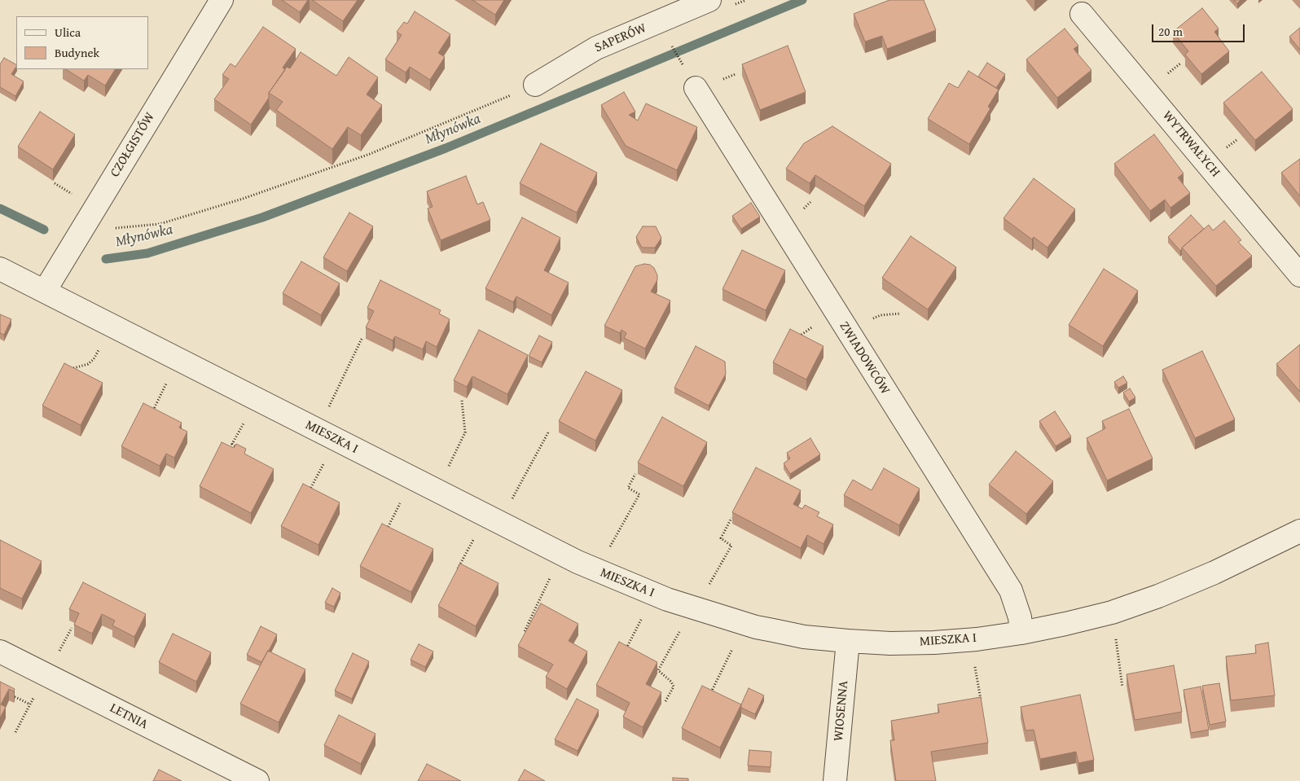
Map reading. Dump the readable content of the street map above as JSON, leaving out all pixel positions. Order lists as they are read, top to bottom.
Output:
{
  "streets": {
    "street": [
      "SAPERÓW",
      "WYTRWAŁYCH",
      "CZOŁGISTÓW",
      "ZWIADOWCÓW",
      "MIESZKA I",
      "WIOSENNA",
      "LETNIA"
    ]
  },
  "crossings": [
    ["CZOŁGISTÓW", "MIESZKA I"],
    ["ZWIADOWCÓW", "MIESZKA I"],
    ["MIESZKA I", "WIOSENNA"]
  ],
  "water": ["Młynówka"],
  "legend": ["Ulica", "Budynek"],
  "scale_bar": "20 m"
}
